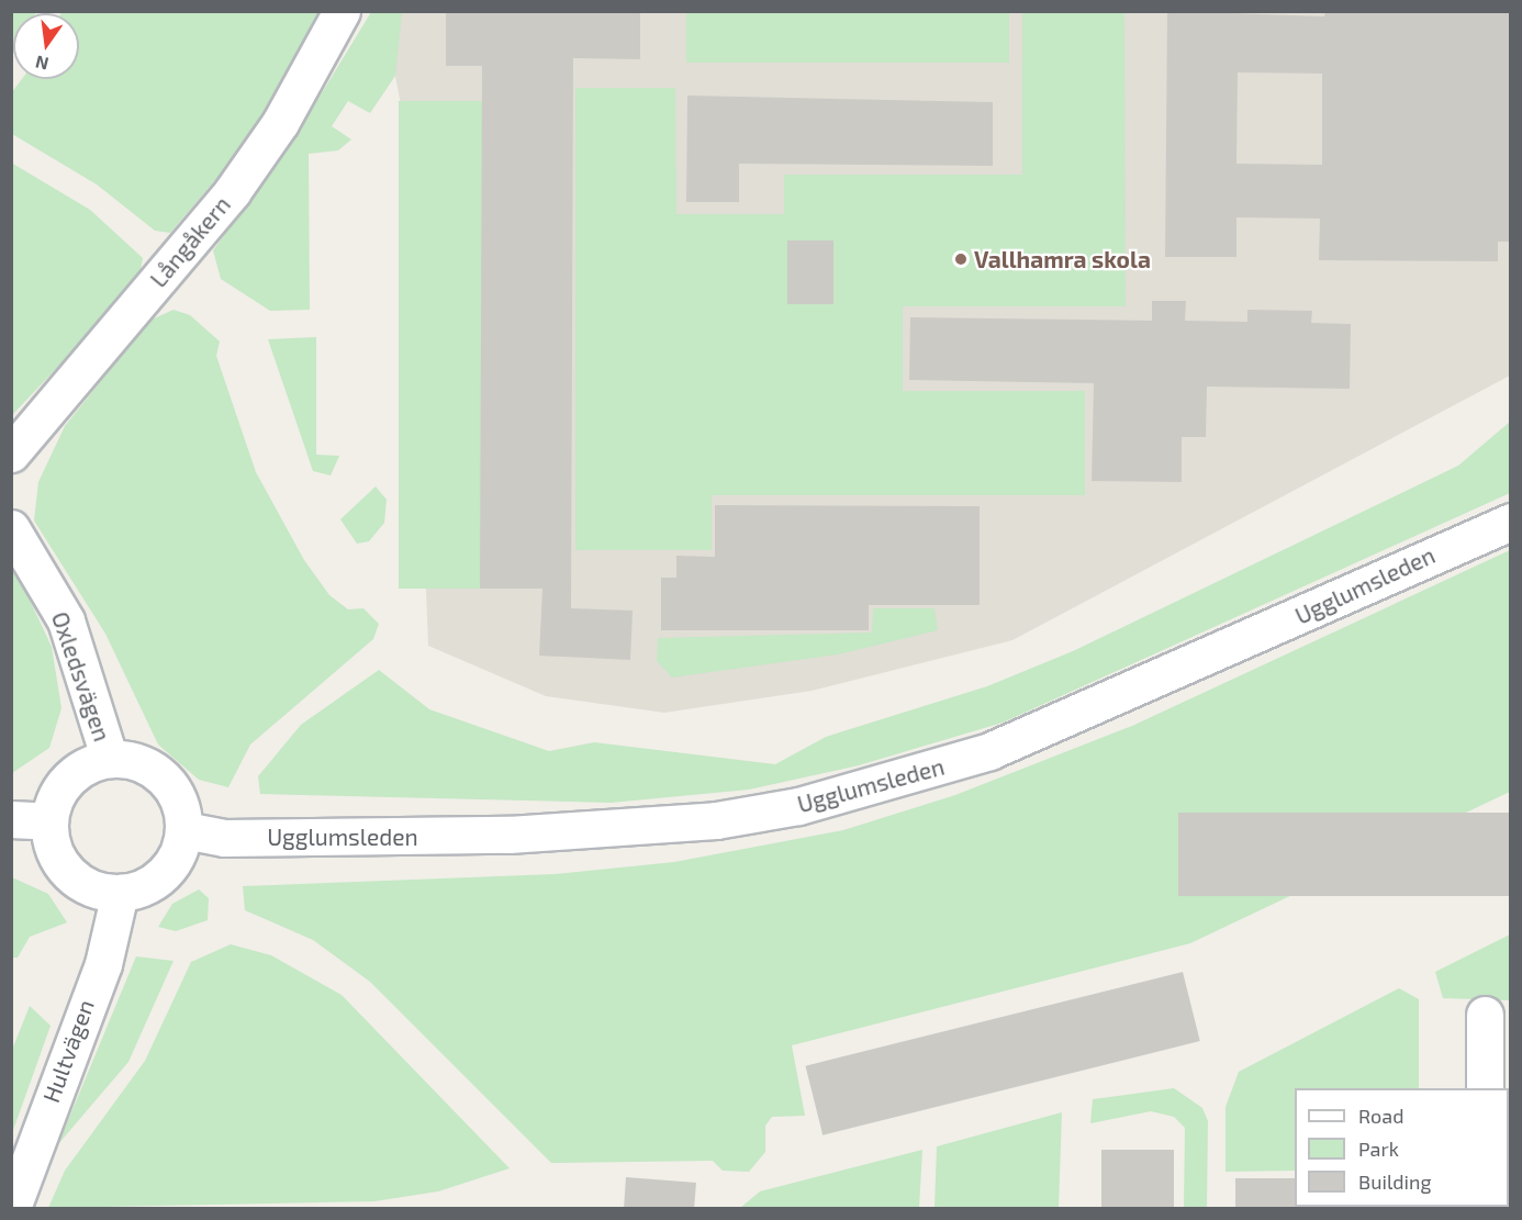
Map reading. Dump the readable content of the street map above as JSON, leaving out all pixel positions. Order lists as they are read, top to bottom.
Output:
{
  "streets": {
    "street": [
      "Långåkern",
      "Ugglumsleden",
      "Oxledsvägen",
      "Hultvägen"
    ]
  },
  "crossings": [
    ["Ugglumsleden", "Oxledsvägen"],
    ["Ugglumsleden", "Hultvägen"],
    ["Oxledsvägen", "Hultvägen"]
  ],
  "places": ["Vallhamra skola"],
  "legend": ["Road", "Park", "Building"],
  "north": "bottom"
}
